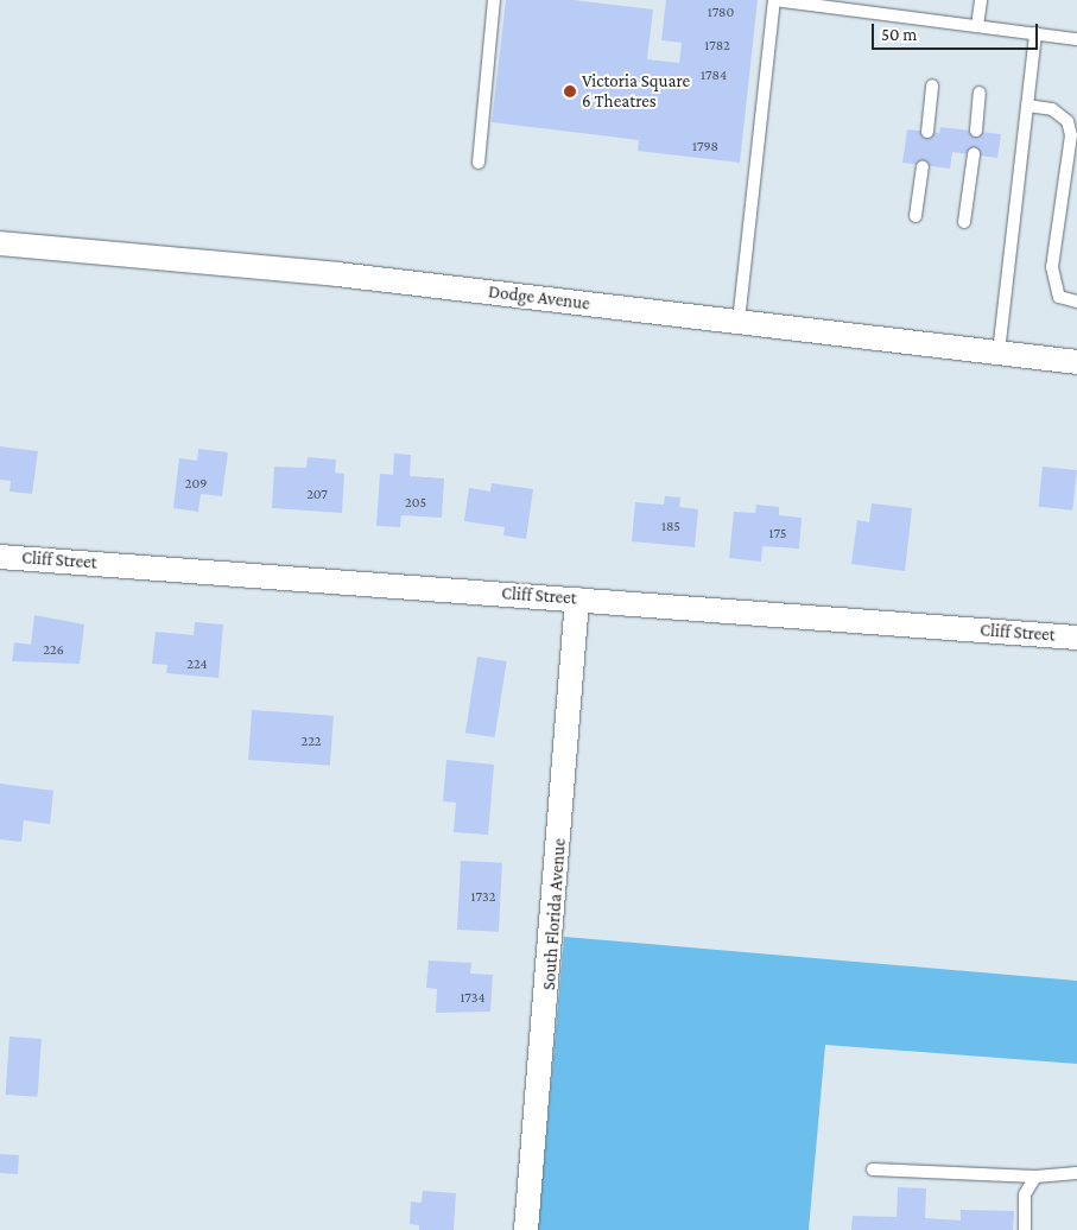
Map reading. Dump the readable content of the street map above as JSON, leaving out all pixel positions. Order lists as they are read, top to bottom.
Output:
{
  "streets": {
    "street": ["Dodge Avenue", "Cliff Street", "South Florida Avenue"]
  },
  "crossings": [
    ["Cliff Street", "South Florida Avenue"]
  ],
  "places": ["Victoria Square 6 Theatres"],
  "house_numbers": [
    "1780",
    "1782",
    "1784",
    "1798",
    "209",
    "207",
    "205",
    "185",
    "175",
    "226",
    "224",
    "222",
    "1732",
    "1734"
  ],
  "scale_bar": "50 m"
}
